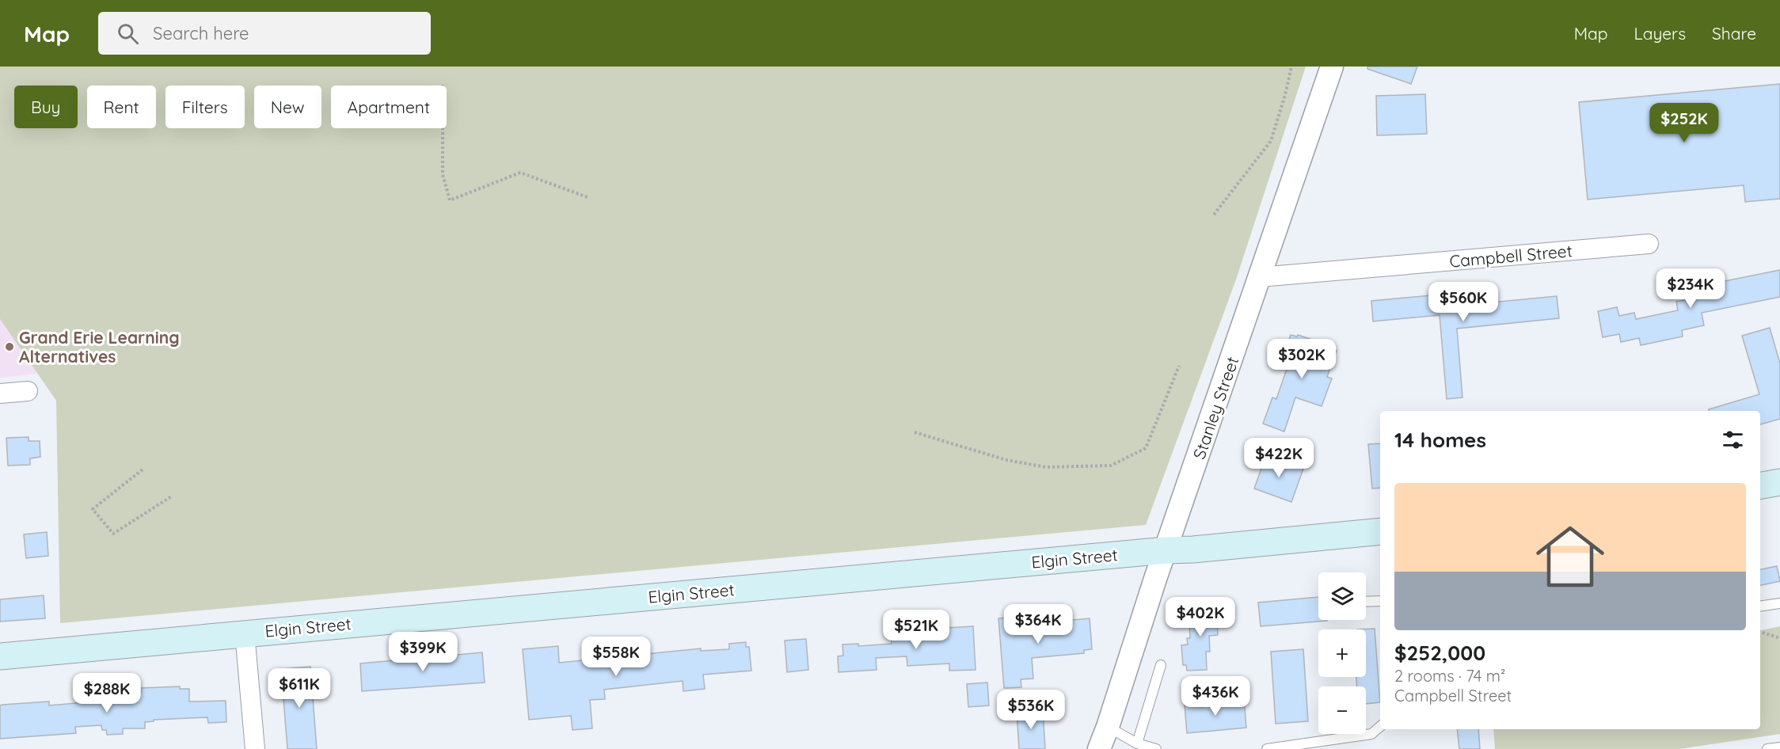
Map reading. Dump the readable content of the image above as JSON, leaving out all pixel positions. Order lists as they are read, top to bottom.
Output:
{
  "streets": {
    "main road": ["Elgin Street"],
    "street": ["Campbell Street", "Stanley Street"]
  },
  "crossings": [
    ["Campbell Street", "Stanley Street"],
    ["Stanley Street", "Elgin Street"]
  ],
  "places": ["Grand Erie Learning Alternatives"],
  "page": {
    "header": "Map",
    "search": "Search here",
    "nav": ["Map", "Layers", "Share"],
    "chip": [
      "Buy",
      "Rent",
      "Filters",
      "New",
      "Apartment"
    ],
    "price": [
      "$252K",
      "$234K",
      "$560K",
      "$302K",
      "$422K",
      "$402K",
      "$364K",
      "$521K",
      "$399K",
      "$558K",
      "$611K",
      "$288K",
      "$436K",
      "$536K"
    ],
    "heading": "14 homes",
    "list": [
      {
        "name": "$252,000",
        "note": "2 rooms · 74 m² · Campbell Street"
      }
    ],
    "map_buttons": ["+", "−"]
  }
}
